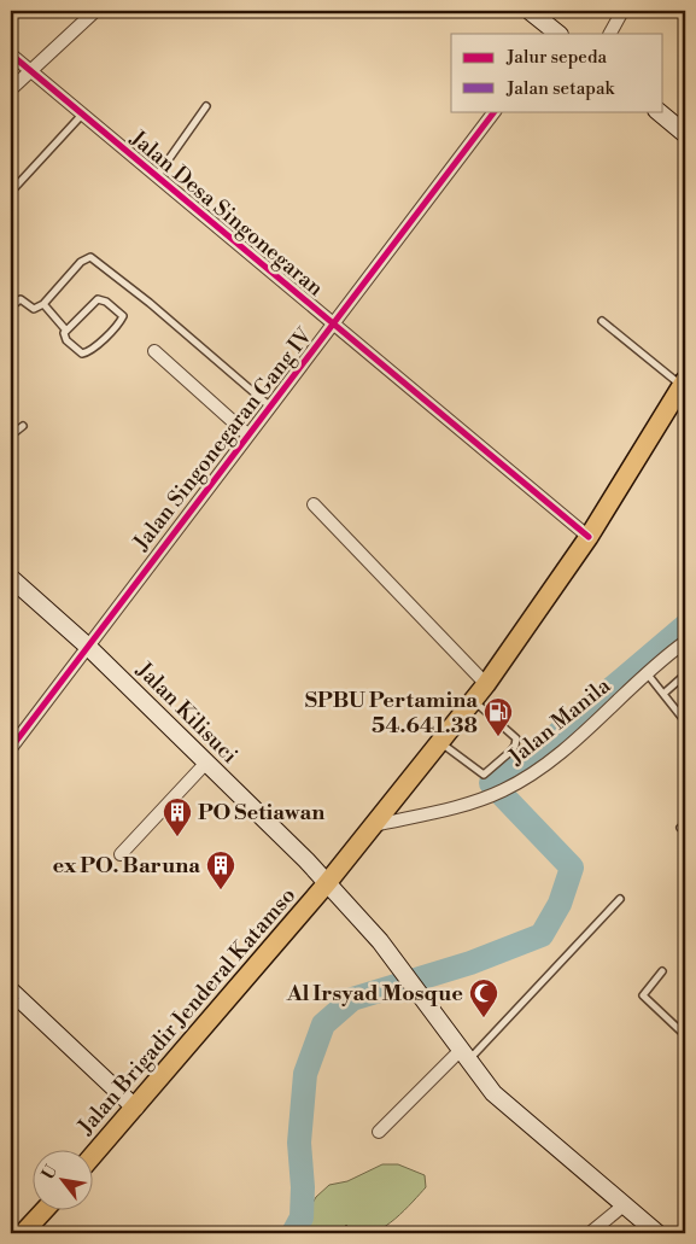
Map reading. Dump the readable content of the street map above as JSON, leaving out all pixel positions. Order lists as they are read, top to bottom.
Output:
{
  "streets": {
    "main road": ["Jalan Kilisuci", "Jalan Brigadir Jenderal Katamso"],
    "street": ["Jalan Desa Singonegaran", "Jalan Singonegaran Gang IV", "Jalan Manila"]
  },
  "crossings": [
    ["Jalan Desa Singonegaran", "Jalan Singonegaran Gang IV"],
    ["Jalan Desa Singonegaran", "Jalan Brigadir Jenderal Katamso"],
    ["Jalan Singonegaran Gang IV", "Jalan Kilisuci"],
    ["Jalan Kilisuci", "Jalan Brigadir Jenderal Katamso"],
    ["Jalan Manila", "Jalan Brigadir Jenderal Katamso"]
  ],
  "places": {
    "fuel station": ["SPBU Pertamina 54.641.38"],
    "building": ["PO Setiawan", "ex PO. Baruna"],
    "mosque": ["Al Irsyad Mosque"]
  },
  "legend": ["Jalur sepeda", "Jalan setapak"],
  "north": "top left"
}
